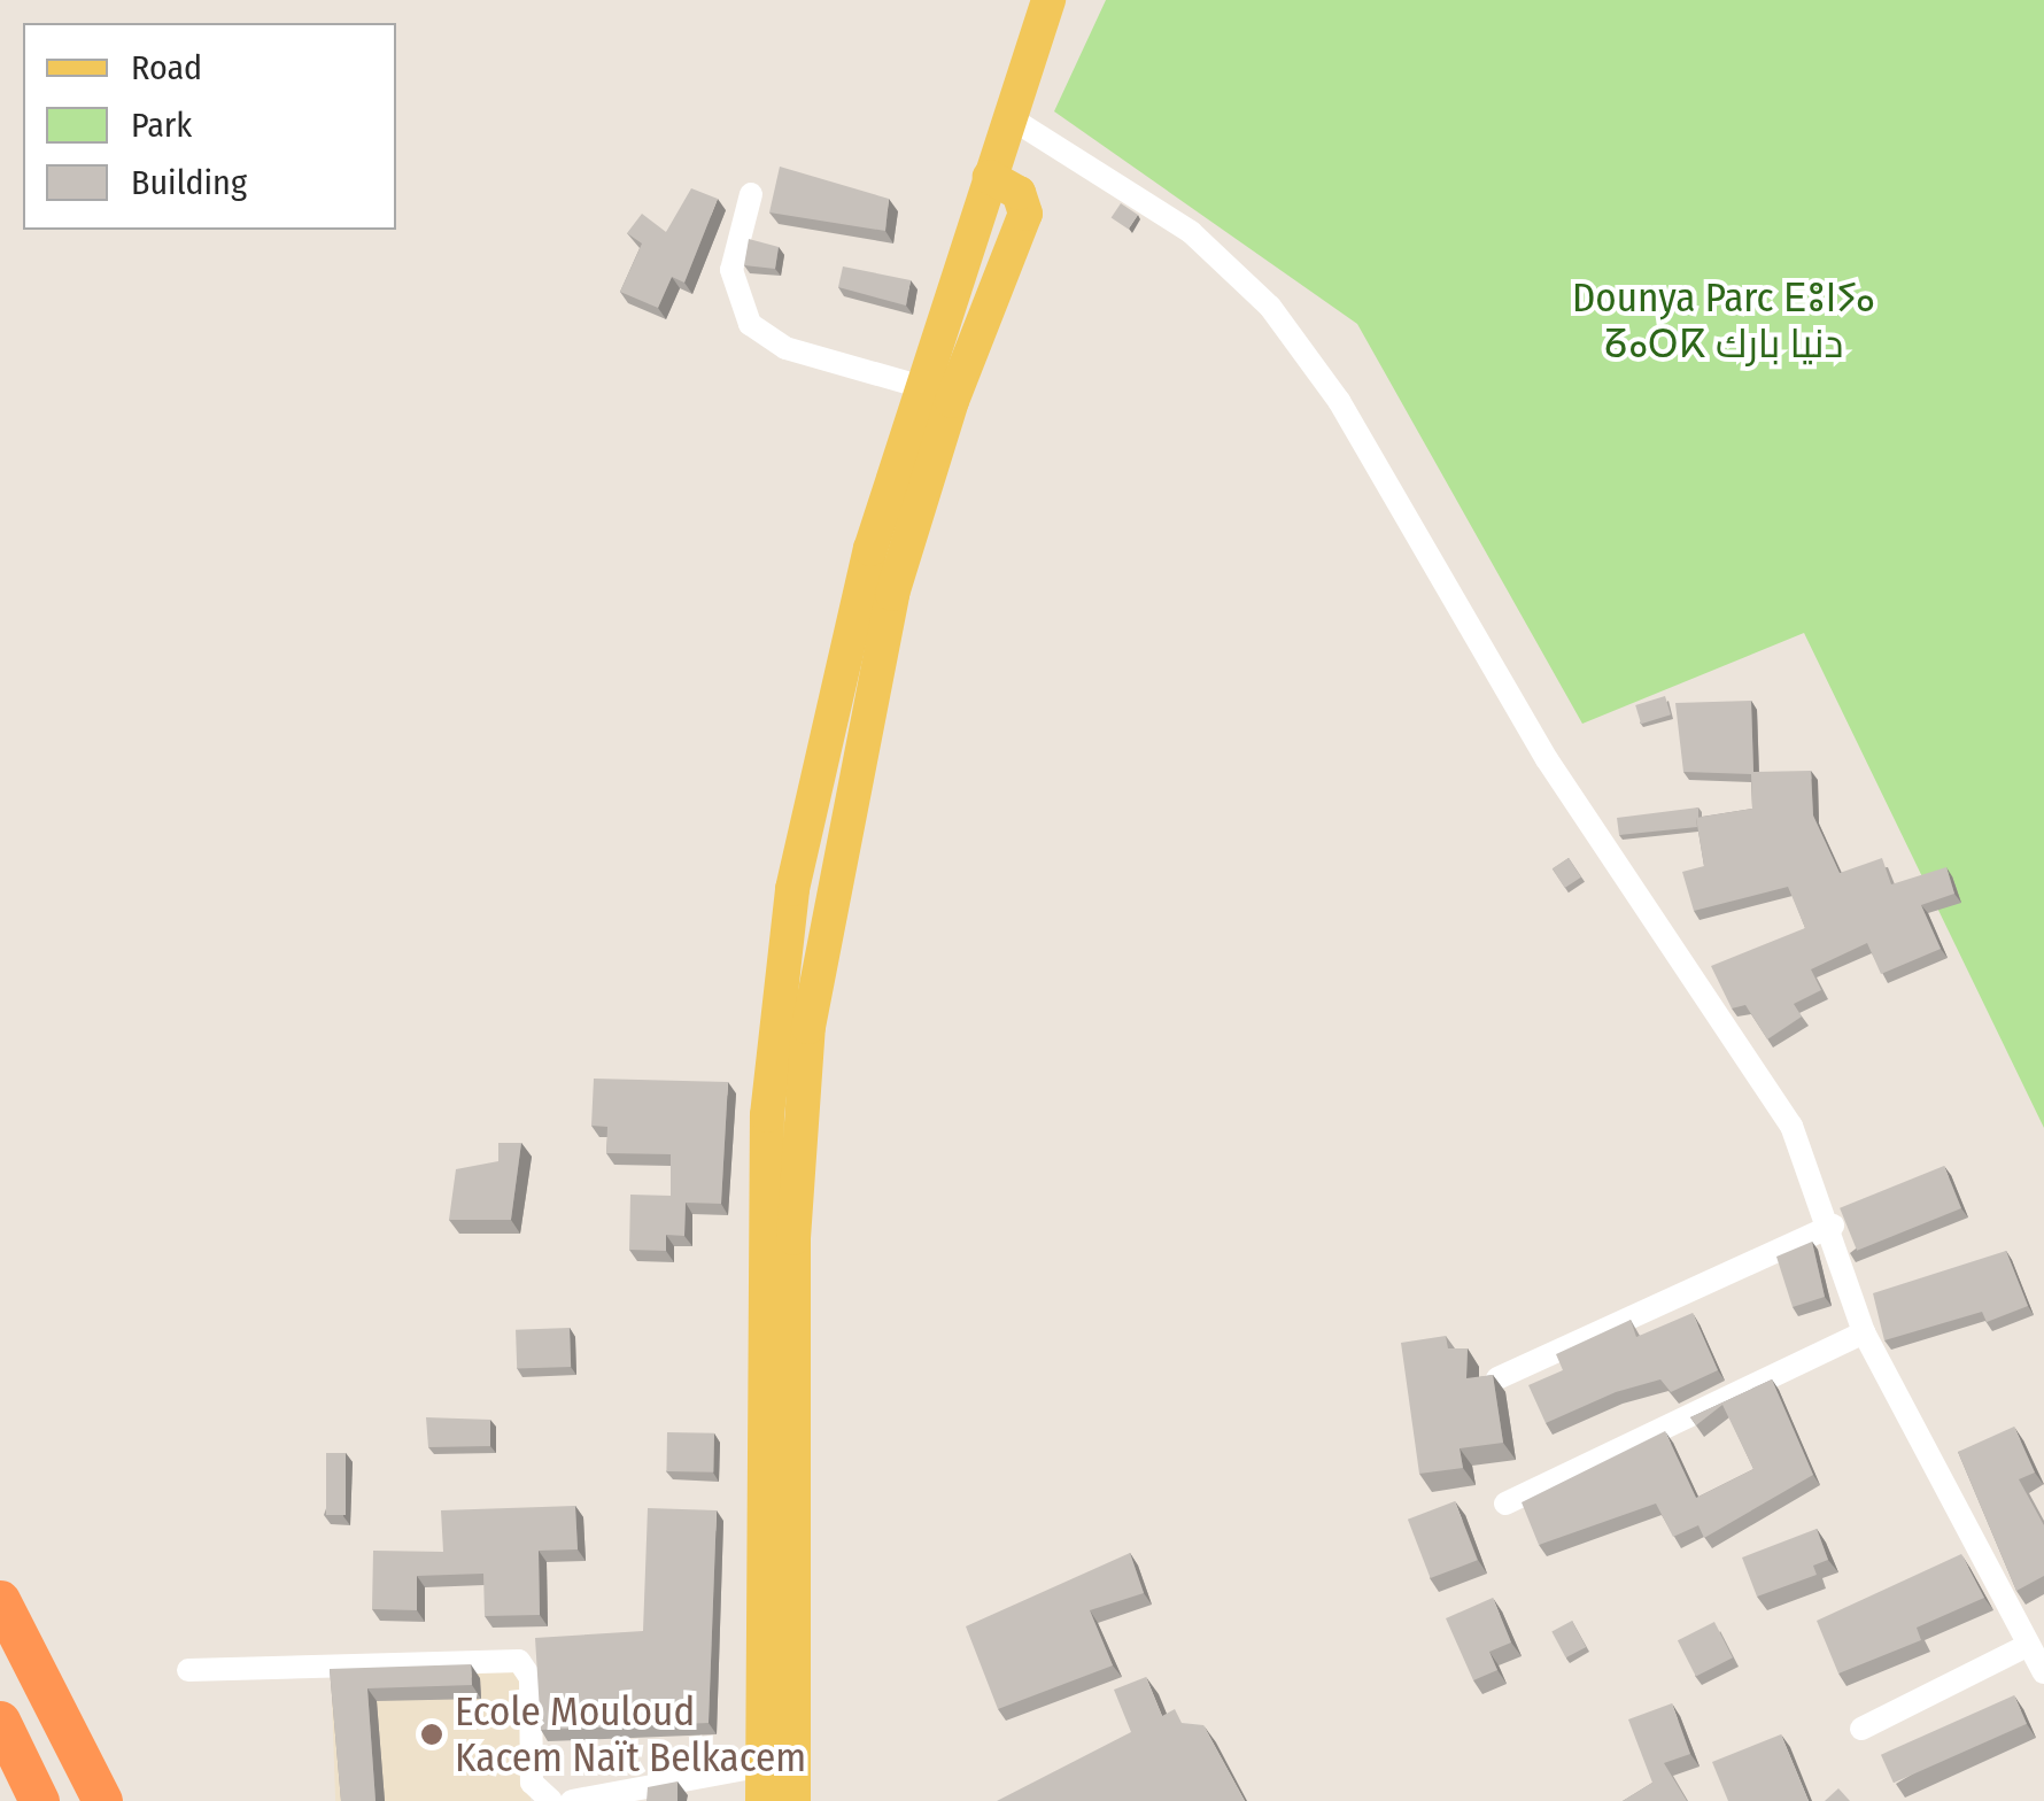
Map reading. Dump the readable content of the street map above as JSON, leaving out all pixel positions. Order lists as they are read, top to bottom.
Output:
{
  "parks": ["Dounya Parc ⴹⵓⵏⵢⴰ ⵒⴰⵔⴽ دنيا بارك"],
  "places": ["Ecole Mouloud Kacem Naït Belkacem"],
  "legend": ["Road", "Park", "Building"]
}
